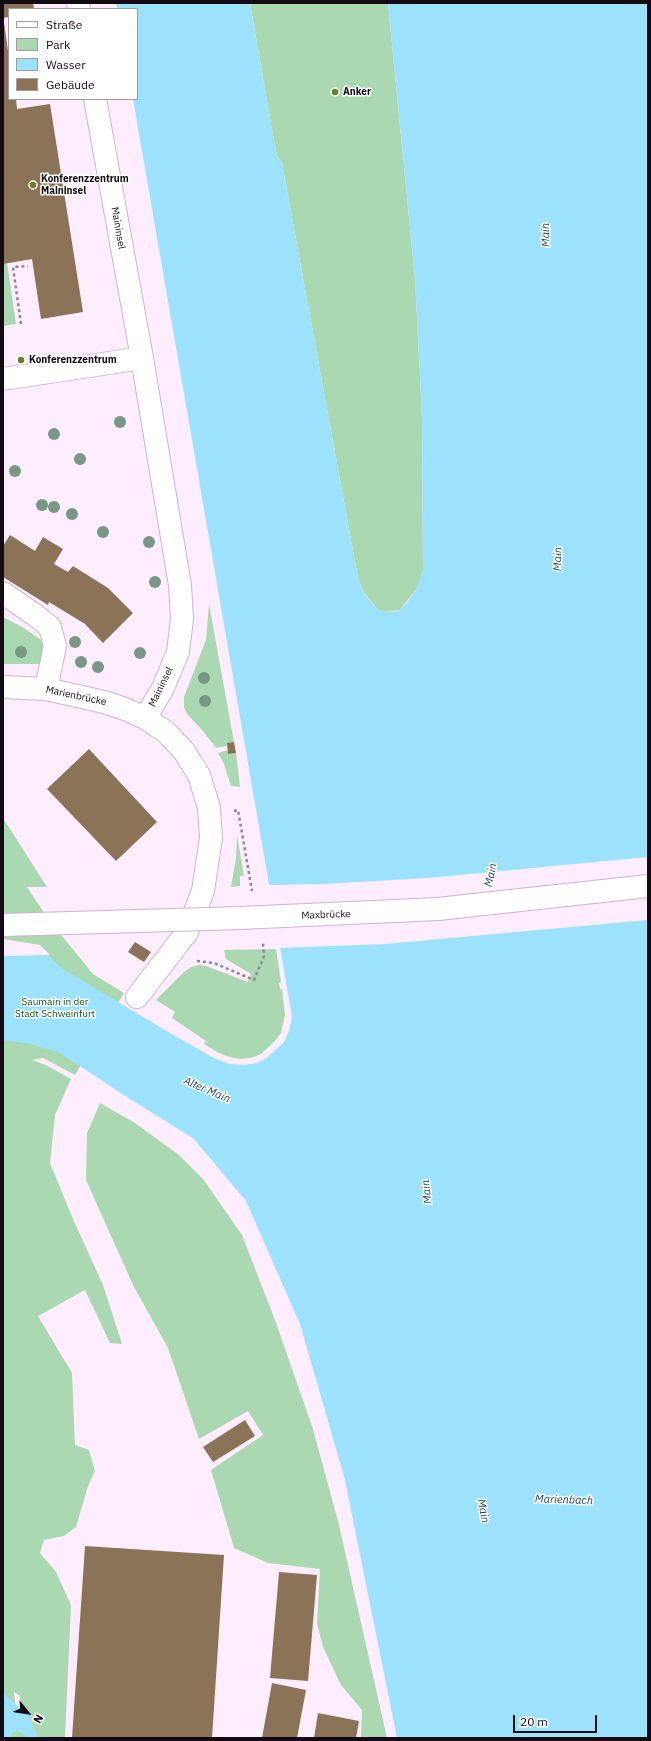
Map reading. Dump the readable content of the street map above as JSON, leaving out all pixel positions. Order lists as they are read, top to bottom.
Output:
{
  "streets": {
    "street": ["Maininsel", "Marienbrücke", "Maxbrücke"]
  },
  "crossings": [
    ["Maininsel", "Marienbrücke"]
  ],
  "water": ["Main", "Alter Main", "Marienbach"],
  "parks": ["Saumain in der Stadt Schweinfurt"],
  "places": ["Anker", "Konferenzzentrum Maininsel", "Konferenzzentrum"],
  "legend": [
    "Straße",
    "Park",
    "Wasser",
    "Gebäude"
  ],
  "scale_bar": "20 m",
  "north": "bottom right"
}
